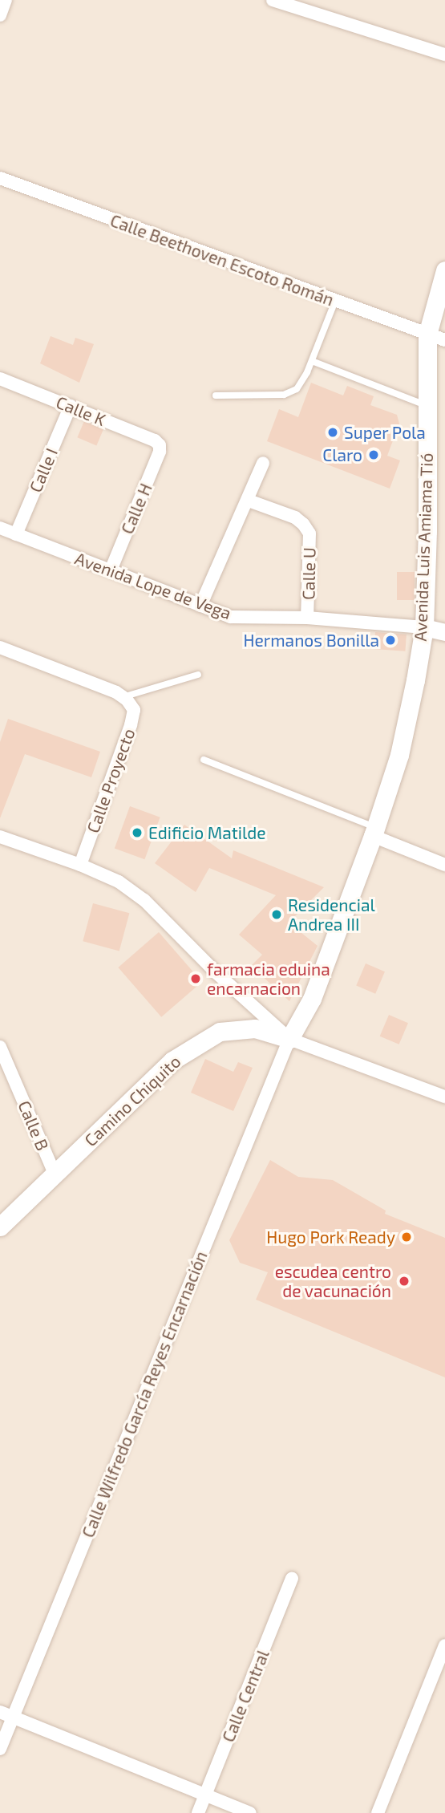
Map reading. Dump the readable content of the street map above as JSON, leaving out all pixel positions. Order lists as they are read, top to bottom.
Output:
{
  "streets": {
    "main road": ["Avenida Luis Amiama Tió", "Camino Chiquito"],
    "street": [
      "Calle Beethoven Escoto Román",
      "Calle K",
      "Calle I",
      "Calle H",
      "Calle U",
      "Avenida Lope de Vega",
      "Calle Proyecto",
      "Calle B",
      "Calle Wilfredo García Reyes Encarnación",
      "Calle Central"
    ]
  },
  "crossings": [
    ["Calle Beethoven Escoto Román", "Avenida Luis Amiama Tió"],
    ["Calle K", "Calle I"],
    ["Calle K", "Calle H"],
    ["Calle I", "Avenida Lope de Vega"],
    ["Calle H", "Avenida Lope de Vega"],
    ["Avenida Luis Amiama Tió", "Avenida Lope de Vega"],
    ["Avenida Luis Amiama Tió", "Camino Chiquito"],
    ["Avenida Luis Amiama Tió", "Calle Wilfredo García Reyes Encarnación"],
    ["Calle U", "Avenida Lope de Vega"],
    ["Camino Chiquito", "Calle B"],
    ["Camino Chiquito", "Calle Wilfredo García Reyes Encarnación"]
  ],
  "places": [
    "Super Pola",
    "Claro",
    "Hermanos Bonilla",
    "Edificio Matilde",
    "Residencial Andrea III",
    "farmacia eduina encarnacion",
    "Hugo Pork Ready",
    "escudea centro de vacunación"
  ]
}
